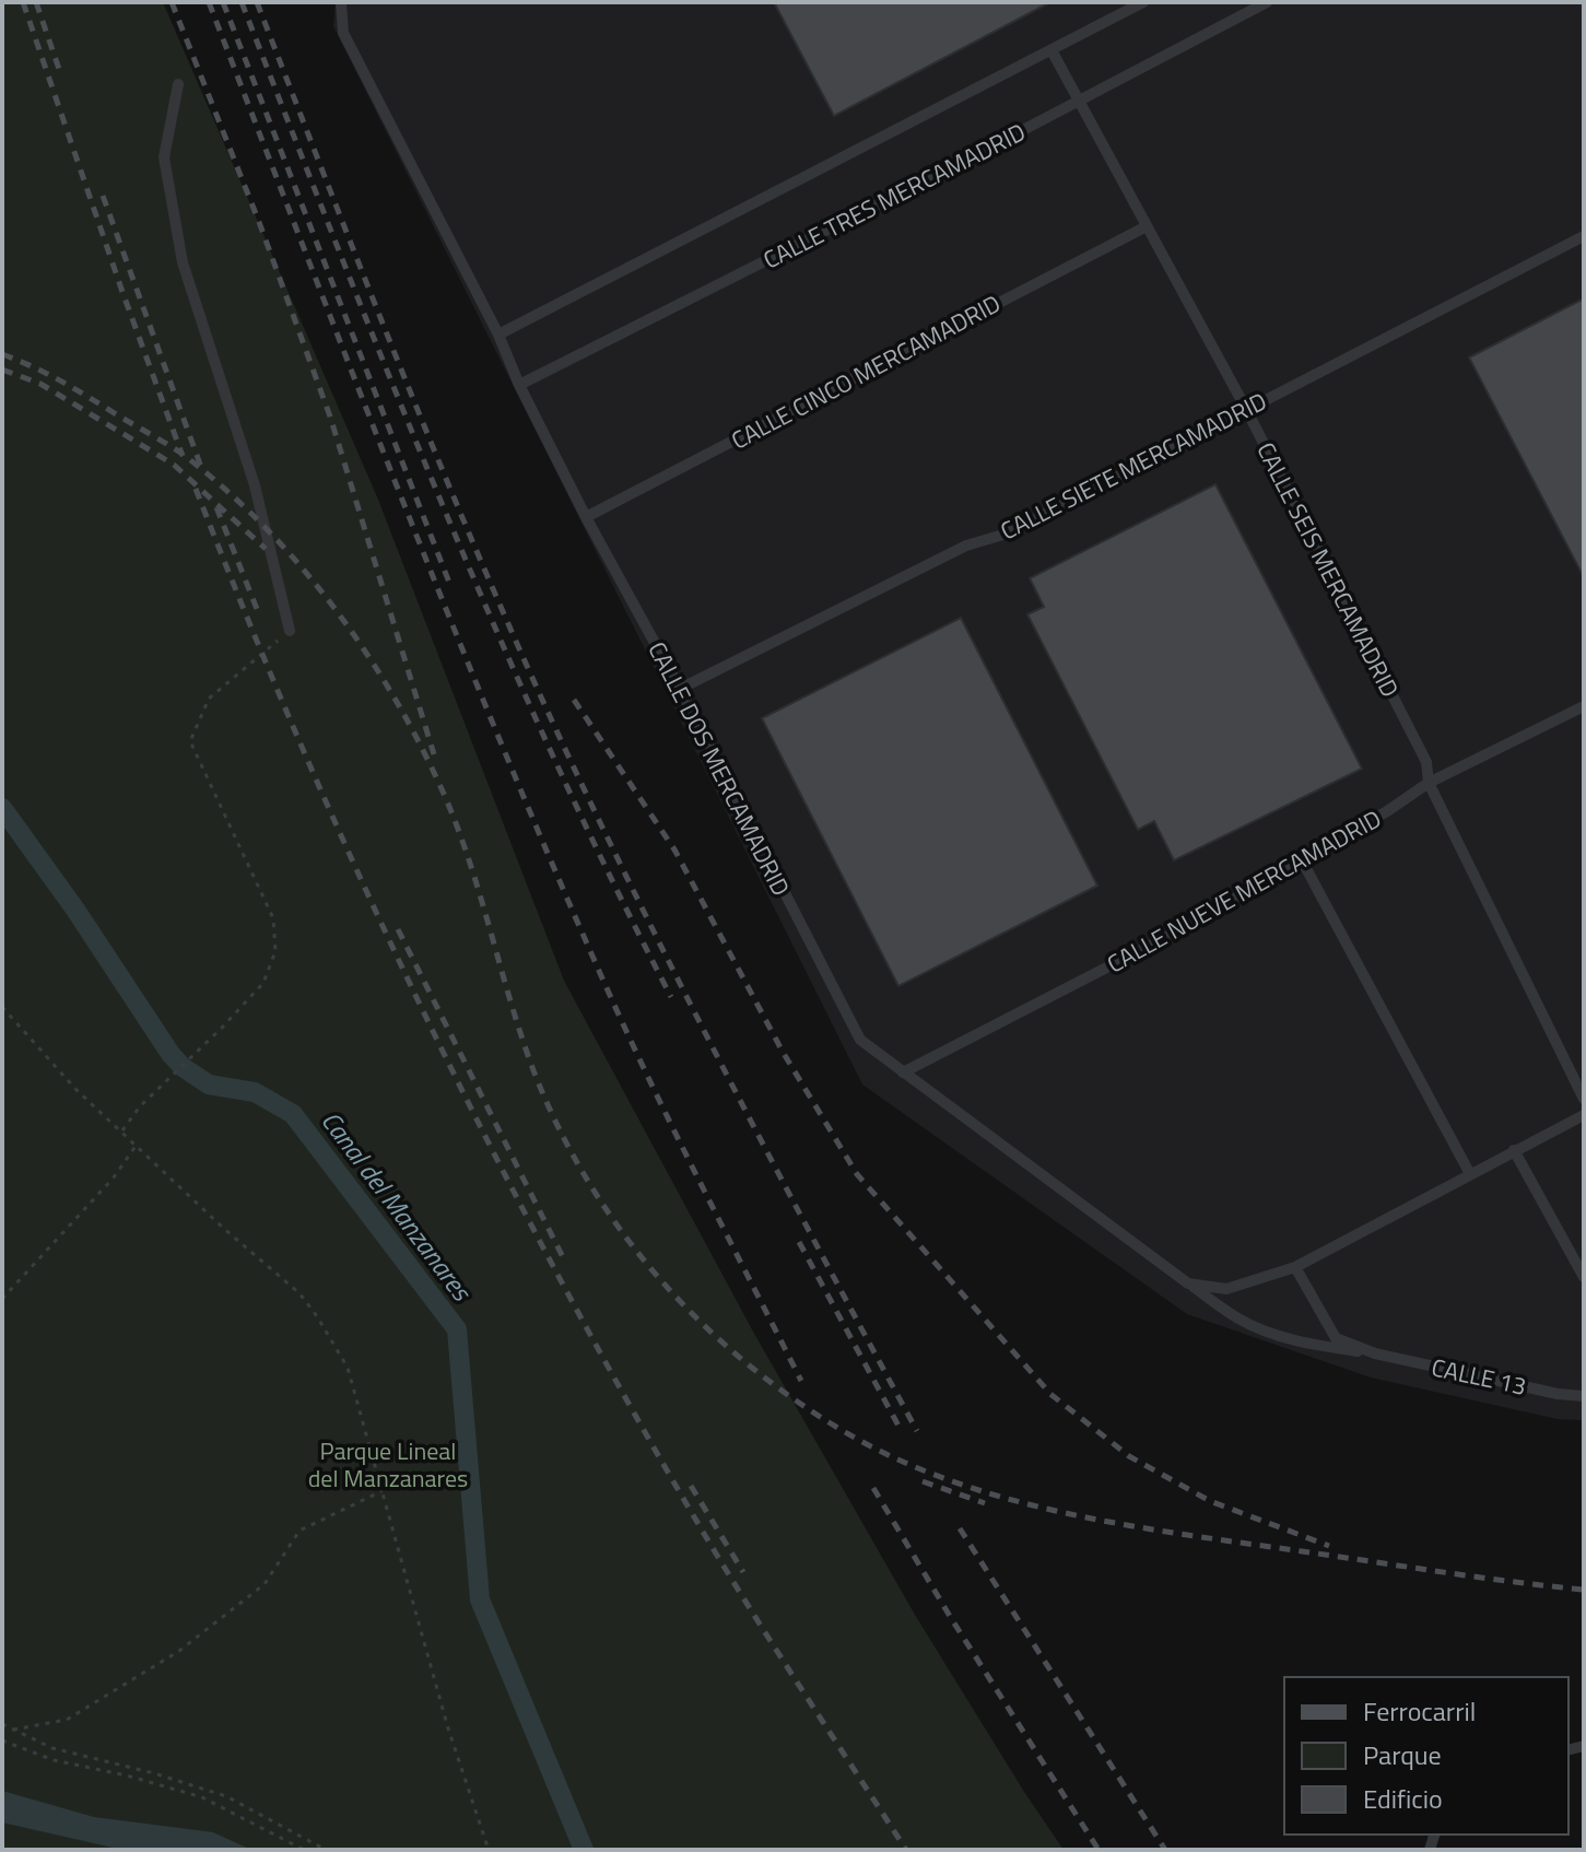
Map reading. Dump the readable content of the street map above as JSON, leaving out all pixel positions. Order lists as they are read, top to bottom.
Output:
{
  "streets": {
    "lane": [
      "CALLE TRES MERCAMADRID",
      "CALLE CINCO MERCAMADRID",
      "CALLE SIETE MERCAMADRID",
      "CALLE SEIS MERCAMADRID",
      "CALLE DOS MERCAMADRID",
      "CALLE NUEVE MERCAMADRID",
      "CALLE 13"
    ]
  },
  "crossings": [
    ["CALLE TRES MERCAMADRID", "CALLE SEIS MERCAMADRID"],
    ["CALLE TRES MERCAMADRID", "CALLE DOS MERCAMADRID"],
    ["CALLE CINCO MERCAMADRID", "CALLE SEIS MERCAMADRID"],
    ["CALLE CINCO MERCAMADRID", "CALLE DOS MERCAMADRID"],
    ["CALLE SIETE MERCAMADRID", "CALLE SEIS MERCAMADRID"],
    ["CALLE SIETE MERCAMADRID", "CALLE DOS MERCAMADRID"],
    ["CALLE SEIS MERCAMADRID", "CALLE NUEVE MERCAMADRID"],
    ["CALLE DOS MERCAMADRID", "CALLE NUEVE MERCAMADRID"],
    ["CALLE DOS MERCAMADRID", "CALLE 13"]
  ],
  "water": ["Canal del Manzanares"],
  "parks": ["Parque Lineal del Manzanares"],
  "legend": ["Ferrocarril", "Parque", "Edificio"]
}
